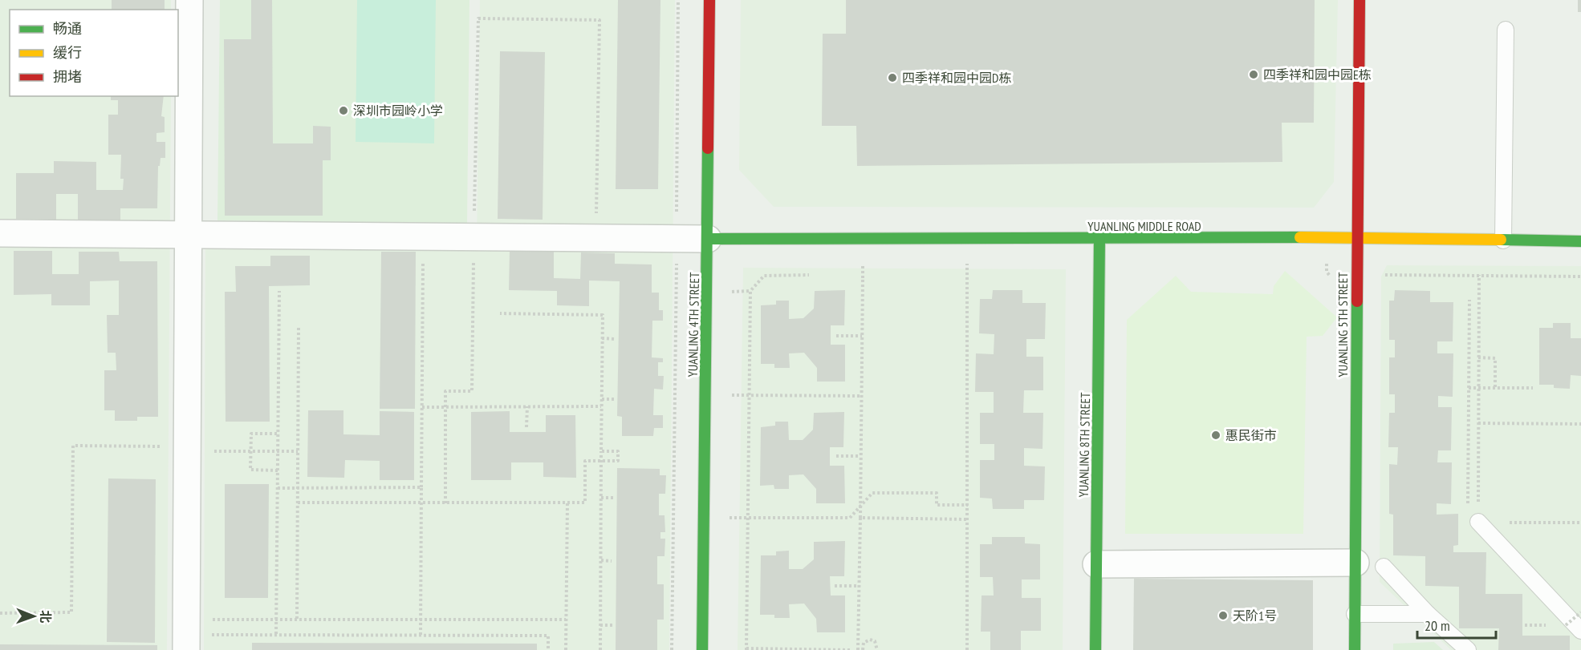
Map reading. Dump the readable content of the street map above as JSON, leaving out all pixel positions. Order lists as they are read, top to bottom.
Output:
{
  "streets": {
    "street": [
      "YUANLING MIDDLE ROAD",
      "YUANLING 4TH STREET",
      "YUANLING 5TH STREET",
      "YUANLING 8TH STREET"
    ]
  },
  "crossings": [
    ["YUANLING MIDDLE ROAD", "YUANLING 4TH STREET"],
    ["YUANLING MIDDLE ROAD", "YUANLING 5TH STREET"],
    ["YUANLING MIDDLE ROAD", "YUANLING 8TH STREET"]
  ],
  "places": [
    "四季祥和园中园E栋",
    "四季祥和园中园D栋",
    "深圳市园岭小学",
    "惠民街市",
    "天阶1号"
  ],
  "legend": ["畅通", "缓行", "拥堵"],
  "scale_bar": "20 m",
  "north": "right"
}
